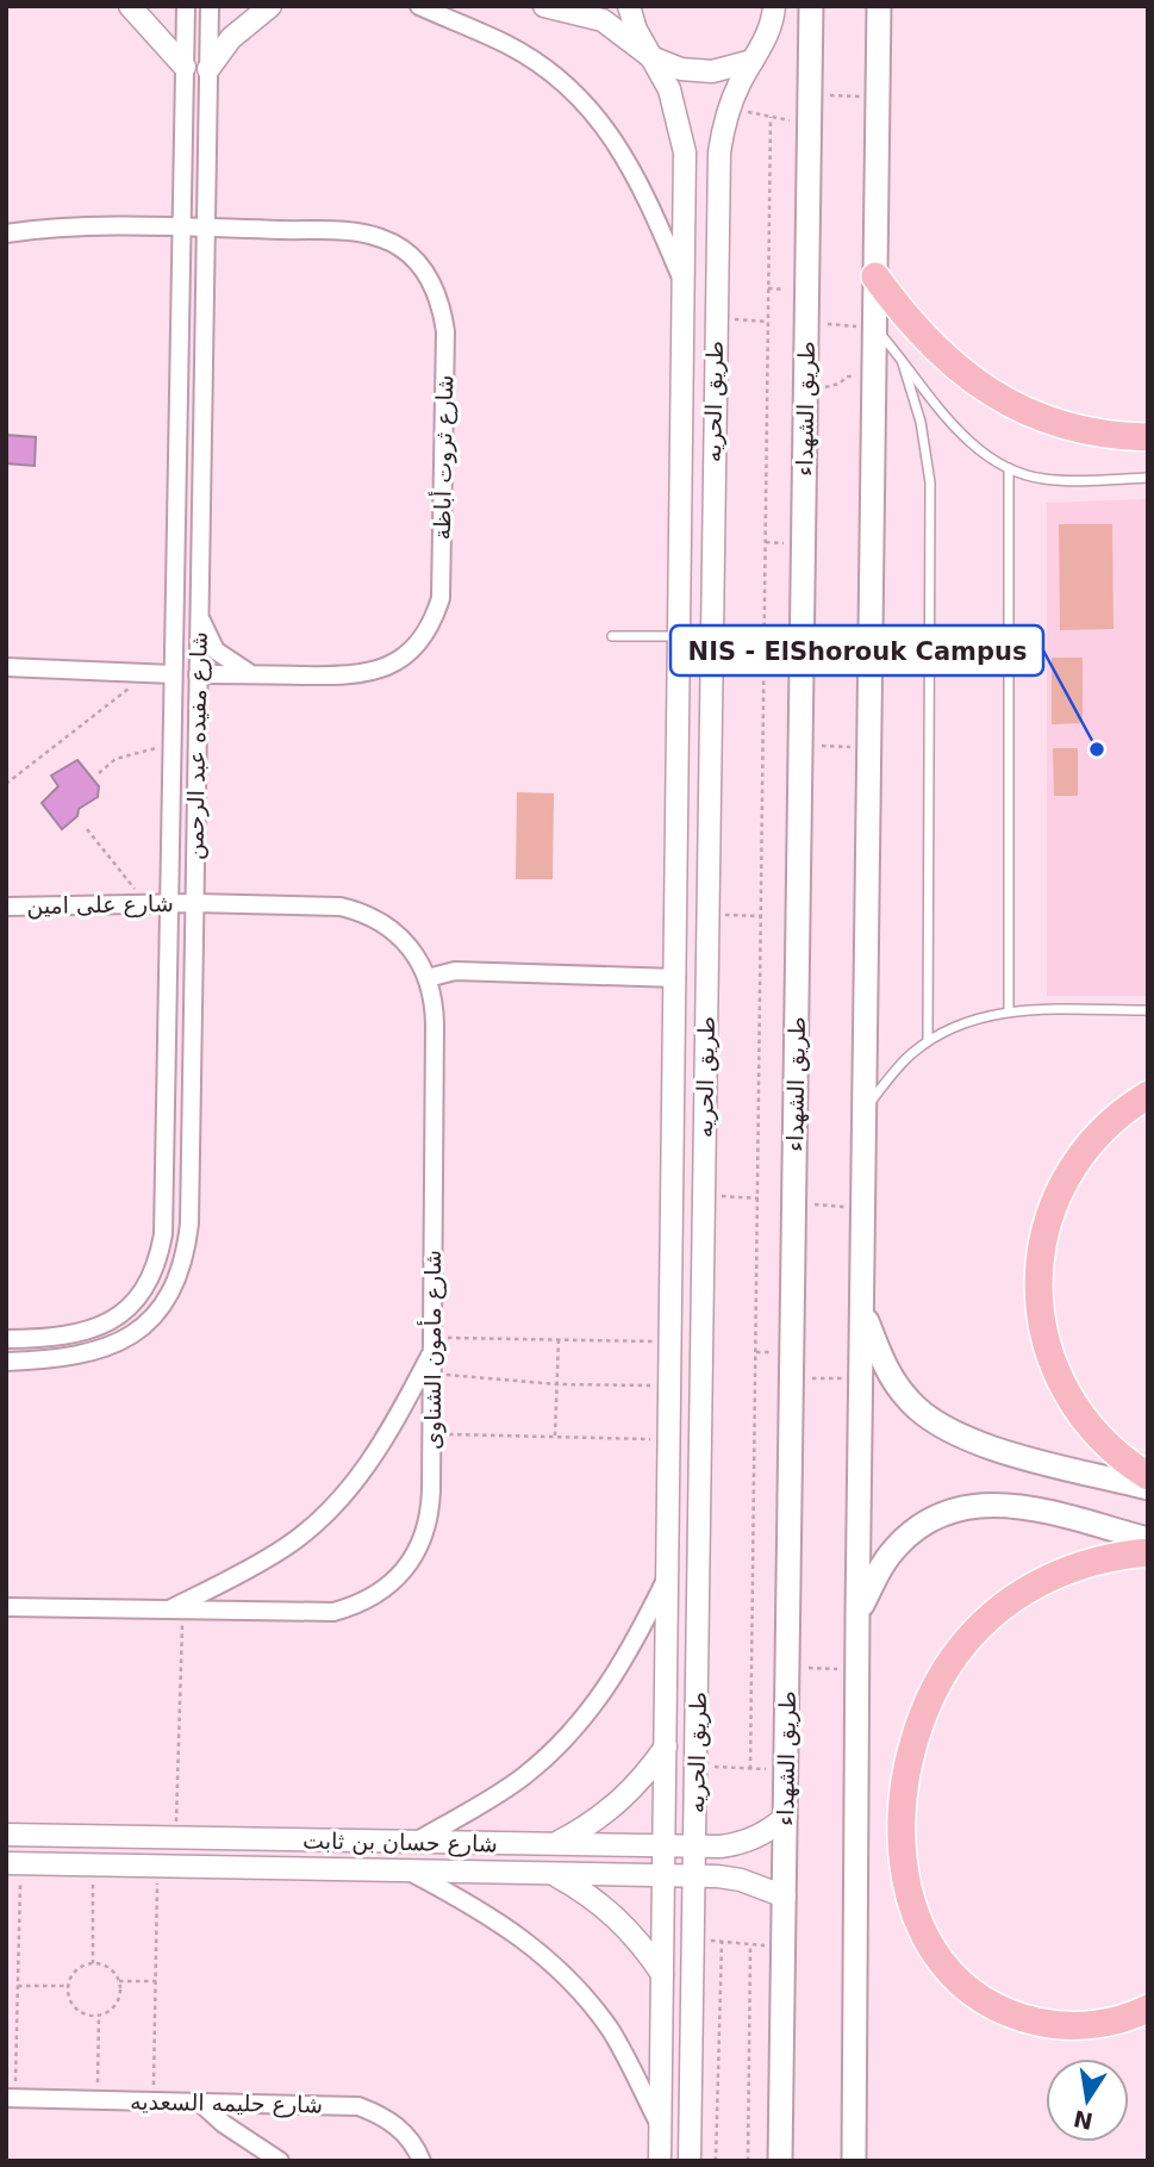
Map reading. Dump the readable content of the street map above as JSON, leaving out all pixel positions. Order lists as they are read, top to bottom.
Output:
{
  "streets": {
    "main road": ["طريق الشهداء"],
    "street": [
      "طريق الحريه",
      "شارع ثروت أباظة",
      "شارع مفيده عبد الرحمن",
      "شارع على امين",
      "شارع مأمون الشناوى",
      "شارع حسان بن ثابت",
      "شارع حليمه السعديه"
    ]
  },
  "crossings": [
    ["طريق الحريه", "شارع حسان بن ثابت"],
    ["طريق الشهداء", "شارع حسان بن ثابت"],
    ["شارع ثروت أباظة", "شارع مفيده عبد الرحمن"],
    ["شارع مفيده عبد الرحمن", "شارع على امين"],
    ["شارع مفيده عبد الرحمن", "شارع مأمون الشناوى"],
    ["شارع على امين", "شارع مأمون الشناوى"]
  ],
  "places": ["NIS - ElShorouk Campus"],
  "north": "bottom"
}
